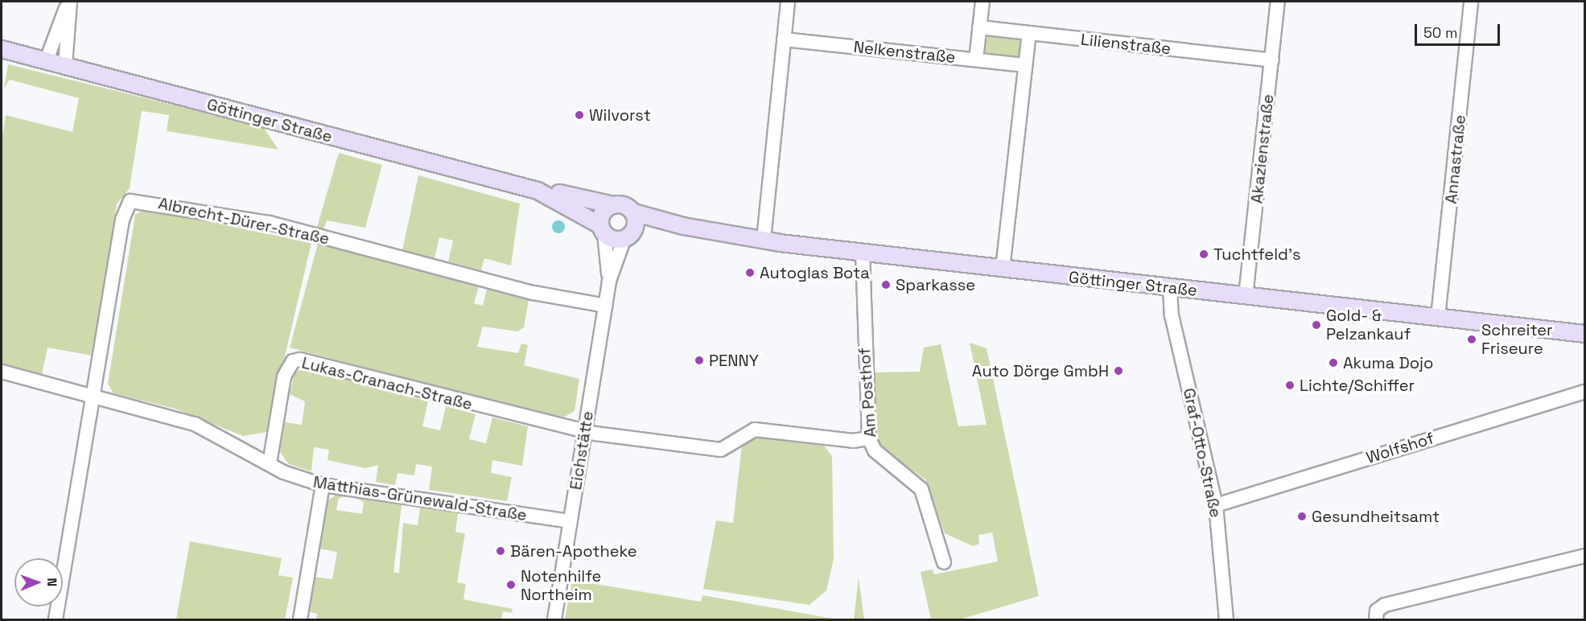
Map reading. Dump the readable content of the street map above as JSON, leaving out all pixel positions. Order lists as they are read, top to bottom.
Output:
{
  "streets": {
    "main road": ["Göttinger Straße"],
    "street": [
      "Lilienstraße",
      "Nelkenstraße",
      "Akazienstraße",
      "Annastraße",
      "Albrecht-Dürer-Straße",
      "Lukas-Cranach-Straße",
      "Am Posthof",
      "Wolfshof",
      "Eichstätte",
      "Graf-Otto-Straße",
      "Matthias-Grünewald-Straße"
    ]
  },
  "crossings": [
    ["Lilienstraße", "Akazienstraße"],
    ["Göttinger Straße", "Akazienstraße"],
    ["Göttinger Straße", "Annastraße"],
    ["Göttinger Straße", "Am Posthof"],
    ["Göttinger Straße", "Eichstätte"],
    ["Göttinger Straße", "Graf-Otto-Straße"],
    ["Albrecht-Dürer-Straße", "Eichstätte"],
    ["Albrecht-Dürer-Straße", "Matthias-Grünewald-Straße"],
    ["Lukas-Cranach-Straße", "Eichstätte"],
    ["Lukas-Cranach-Straße", "Matthias-Grünewald-Straße"],
    ["Wolfshof", "Graf-Otto-Straße"],
    ["Eichstätte", "Matthias-Grünewald-Straße"]
  ],
  "places": [
    "Wilvorst",
    "Tuchtfeld's",
    "Autoglas Bota",
    "Sparkasse",
    "Gold- & Pelzankauf",
    "Schreiter Friseure",
    "PENNY",
    "Akuma Dojo",
    "Auto Dörge GmbH",
    "Lichte/Schiffer",
    "Gesundheitsamt",
    "Bären-Apotheke",
    "Notenhilfe Northeim"
  ],
  "scale_bar": "50 m",
  "north": "right"
}
